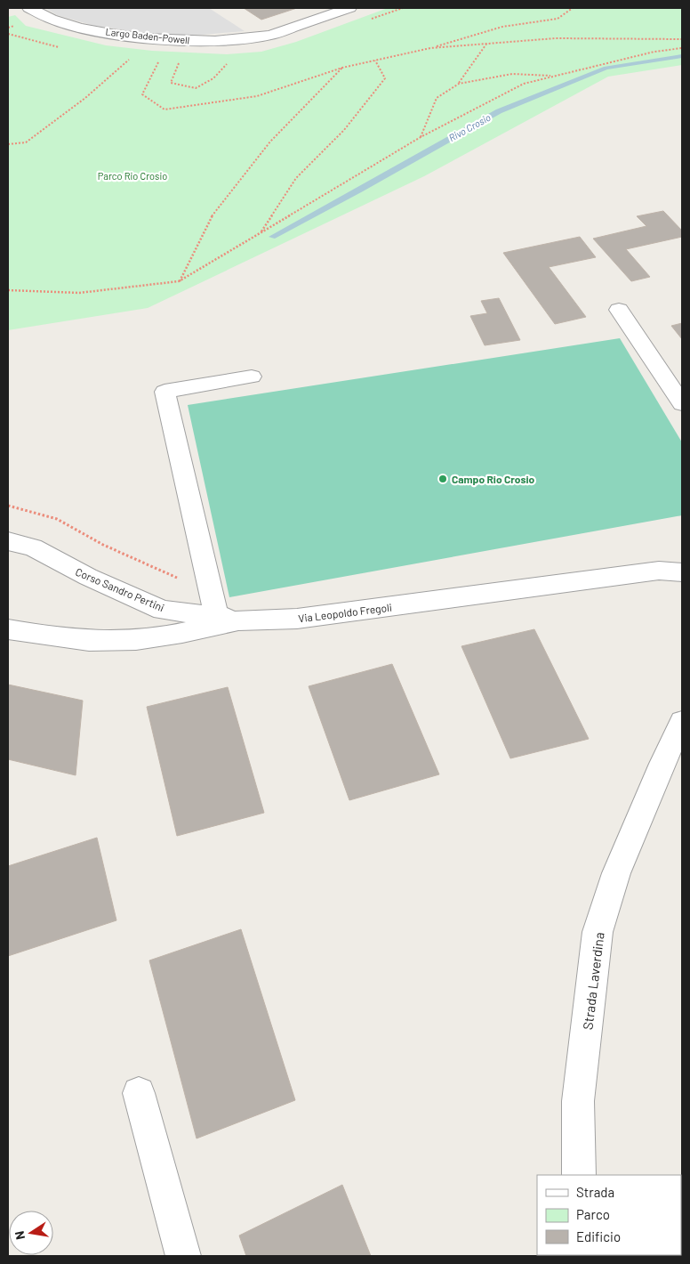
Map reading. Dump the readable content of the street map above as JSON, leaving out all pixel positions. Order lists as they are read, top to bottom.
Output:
{
  "streets": {
    "street": [
      "Largo Baden-Powell",
      "Corso Sandro Pertini",
      "Via Leopoldo Fregoli",
      "Strada Laverdina"
    ]
  },
  "crossings": [
    ["Corso Sandro Pertini", "Via Leopoldo Fregoli"]
  ],
  "water": ["Rivo Crosio"],
  "parks": ["Parco Rio Crosio"],
  "places": ["Campo Rio Crosio"],
  "legend": ["Strada", "Parco", "Edificio"],
  "north": "left"
}
